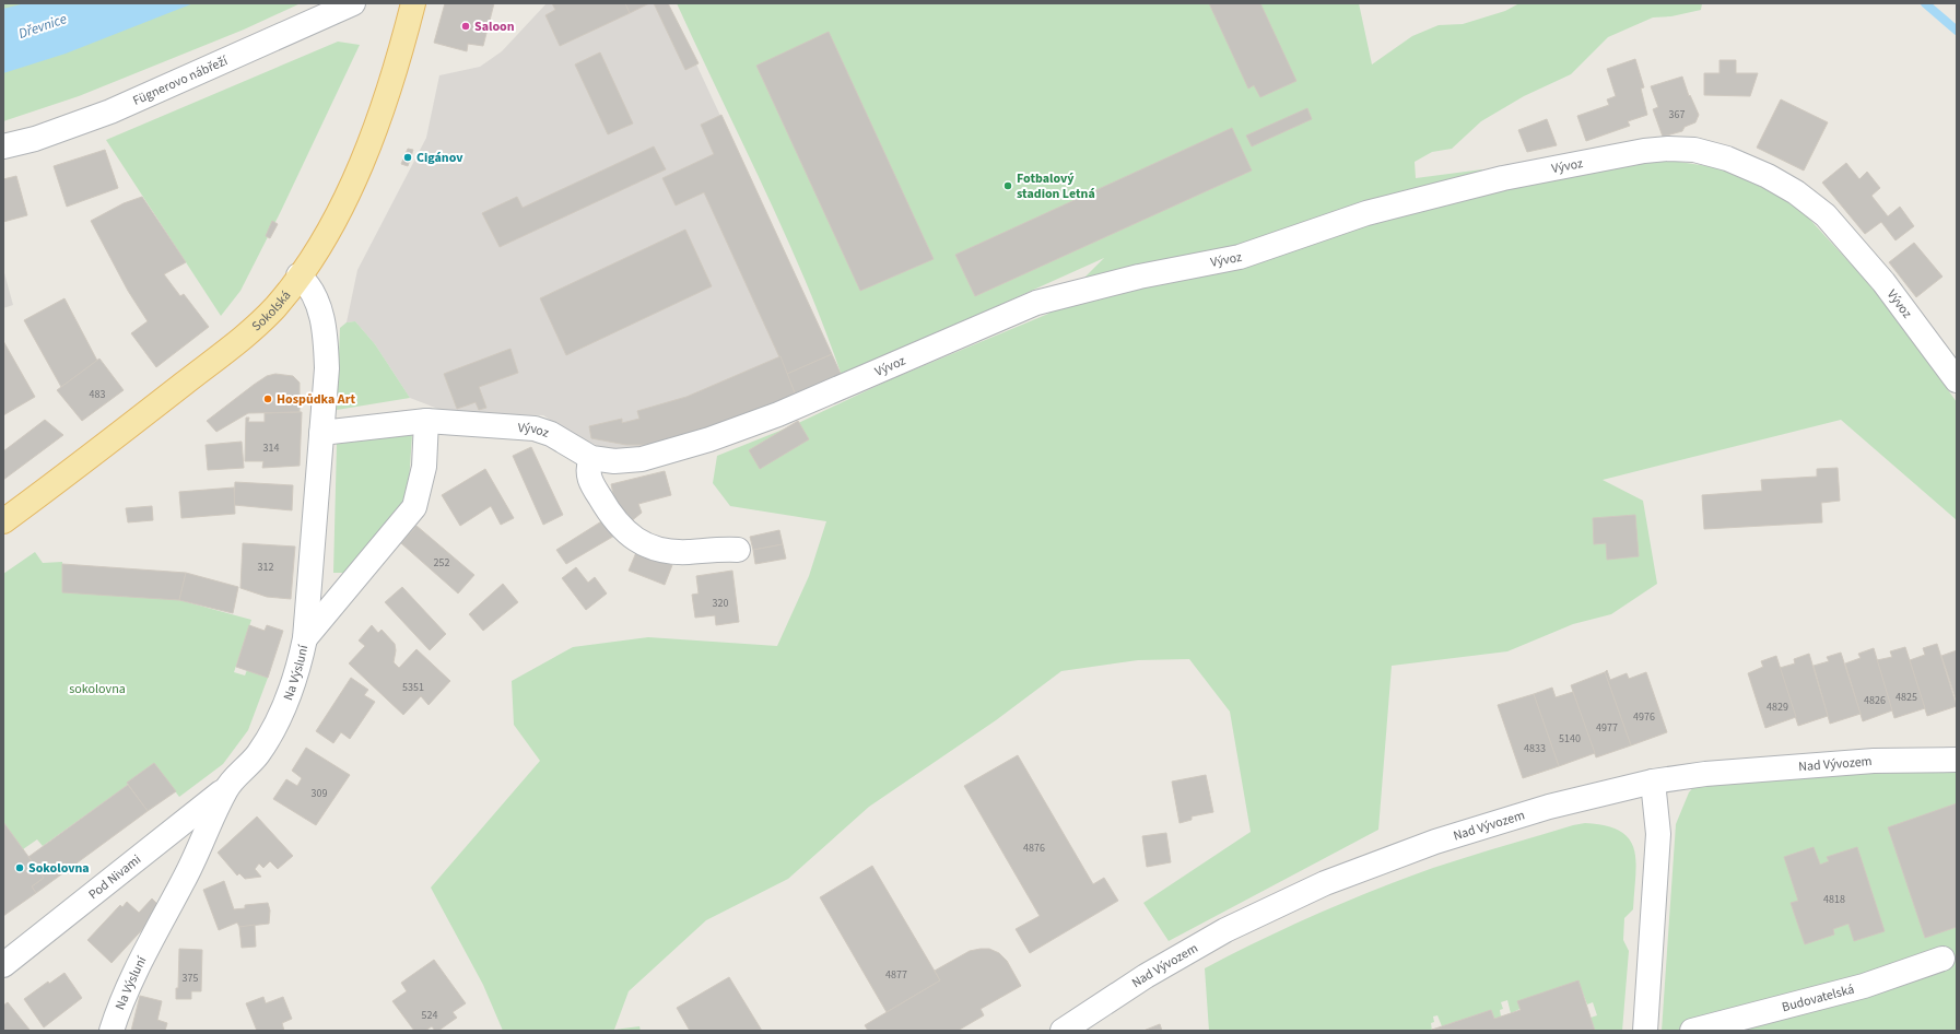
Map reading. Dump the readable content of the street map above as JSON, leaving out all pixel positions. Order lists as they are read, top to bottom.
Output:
{
  "streets": {
    "main road": ["Sokolská"],
    "street": [
      "Fügnerovo nábřeží",
      "Vývoz",
      "Na Výsluní",
      "Nad Vývozem",
      "Pod Nivami",
      "Budovatelská"
    ]
  },
  "crossings": [
    ["Vývoz", "Na Výsluní"],
    ["Sokolská", "Na Výsluní"],
    ["Na Výsluní", "Pod Nivami"]
  ],
  "water": ["Dřevnice"],
  "parks": ["sokolovna"],
  "places": [
    "Saloon",
    "Cigánov",
    "Fotbalový stadion Letná",
    "Hospůdka Art",
    "Sokolovna"
  ],
  "house_numbers": [
    "367",
    "483",
    "314",
    "252",
    "312",
    "320",
    "5351",
    "4825",
    "4826",
    "4829",
    "4976",
    "4977",
    "5140",
    "4833",
    "309",
    "4876",
    "4818",
    "4877",
    "375",
    "524"
  ]
}
